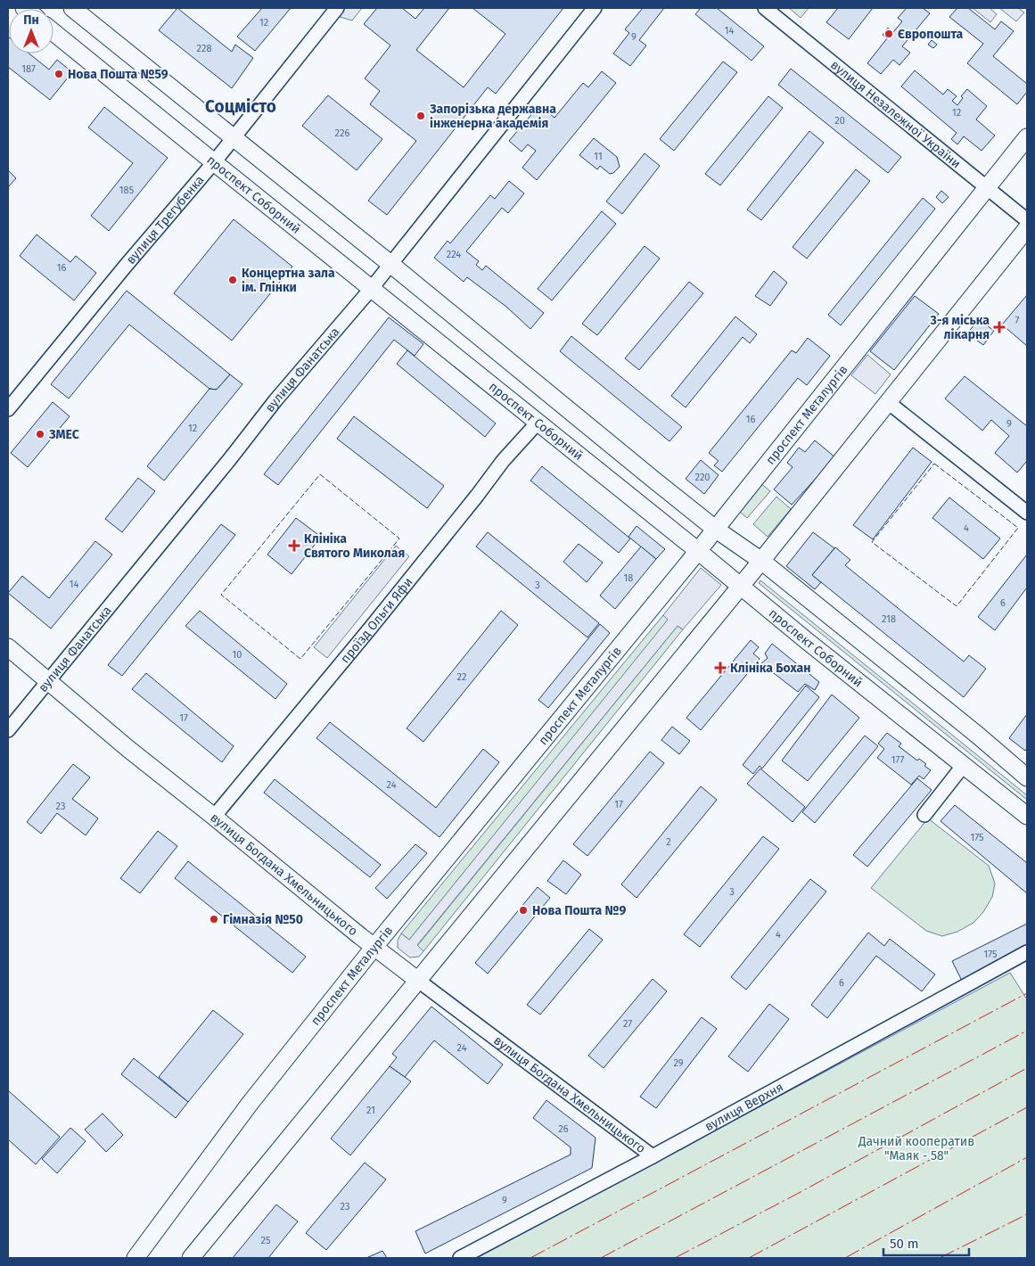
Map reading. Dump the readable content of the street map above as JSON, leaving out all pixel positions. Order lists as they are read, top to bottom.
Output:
{
  "streets": {
    "main road": ["проспект Соборний", "проспект Металургів", "вулиця Богдана Хмельницького"],
    "street": [
      "вулиця Незалежної України",
      "вулиця Трегубенка",
      "вулиця Фанатська",
      "проїзд Ольги Яфи",
      "вулиця Верхня"
    ]
  },
  "crossings": [
    ["вулиця Незалежної України", "проспект Металургів"],
    ["проспект Соборний", "вулиця Трегубенка"],
    ["проспект Соборний", "вулиця Фанатська"],
    ["проспект Соборний", "проспект Металургів"],
    ["проспект Соборний", "проїзд Ольги Яфи"],
    ["вулиця Фанатська", "вулиця Богдана Хмельницького"],
    ["проспект Металургів", "вулиця Богдана Хмельницького"],
    ["проїзд Ольги Яфи", "вулиця Богдана Хмельницького"],
    ["вулиця Богдана Хмельницького", "вулиця Верхня"]
  ],
  "districts": ["Соцмісто"],
  "parks": ["Дачний кооператив \"Маяк - 58\""],
  "places": {
    "other": [
      "Європошта",
      "Нова Пошта №59",
      "Запорізька державна інженерна академія",
      "Концертна зала ім. Глінки",
      "ЗМЕС",
      "Нова Пошта №9",
      "Гімназія №50"
    ],
    "health": ["3-я міська лікарня", "Клініка Святого Миколая", "Клініка Бохан"]
  },
  "house_numbers": [
    "12",
    "14",
    "9",
    "228",
    "187",
    "12",
    "20",
    "226",
    "11",
    "185",
    "224",
    "16",
    "7",
    "16",
    "9",
    "12",
    "220",
    "4",
    "18",
    "14",
    "3",
    "6",
    "218",
    "10",
    "22",
    "17",
    "177",
    "24",
    "17",
    "23",
    "175",
    "2",
    "3",
    "4",
    "175",
    "6",
    "27",
    "24",
    "29",
    "21",
    "26",
    "9",
    "23",
    "25"
  ],
  "scale_bar": "50 m",
  "north": "top"
}
